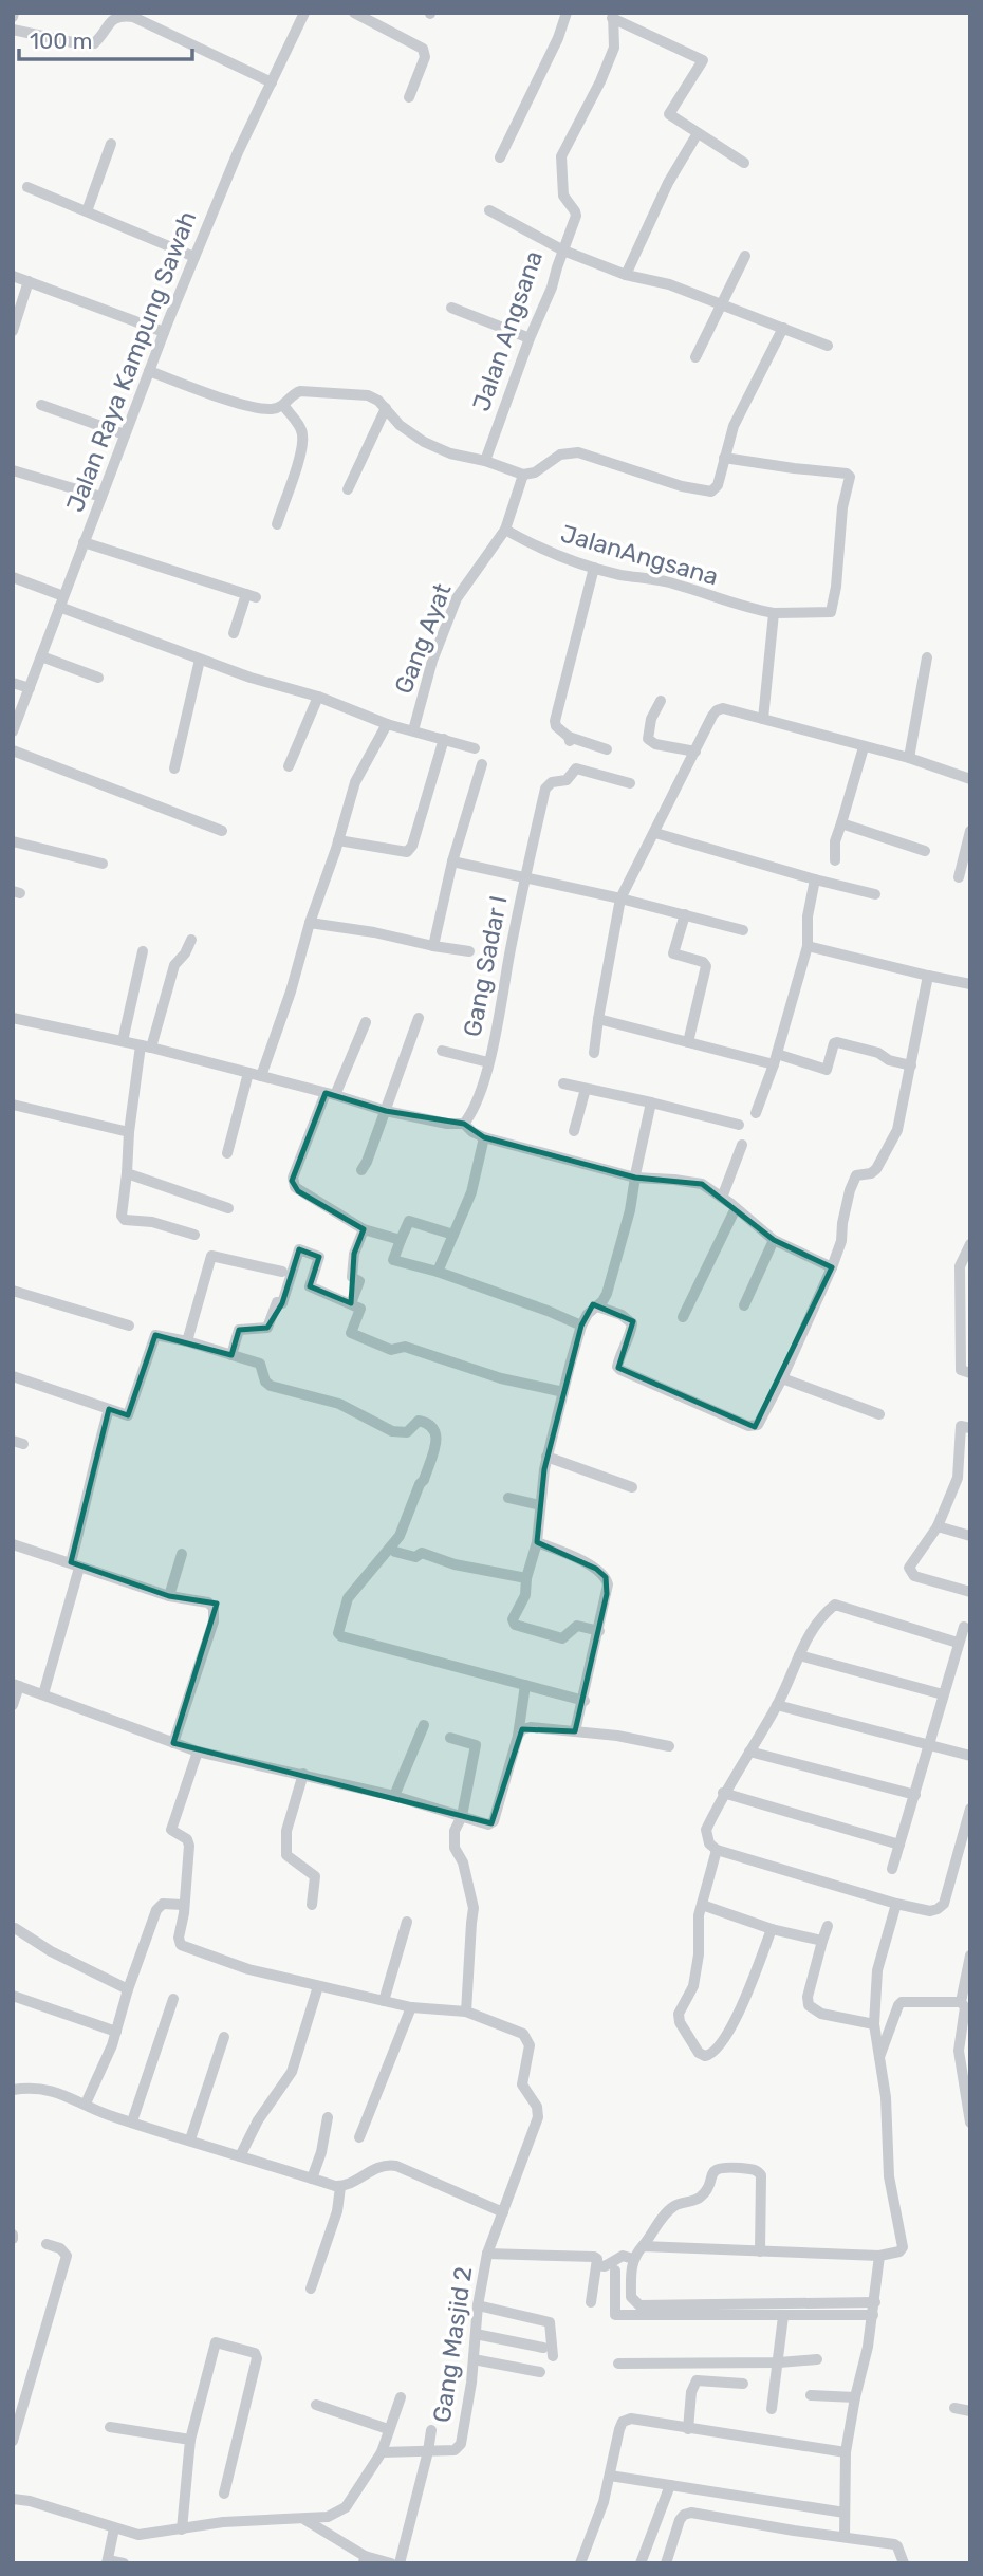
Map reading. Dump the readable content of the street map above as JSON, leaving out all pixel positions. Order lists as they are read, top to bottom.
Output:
{
  "streets": {
    "street": [
      "Jalan Angsana",
      "Jalan Raya Kampung Sawah",
      "JalanAngsana",
      "Gang Ayat",
      "Gang Sadar I",
      "Gang Masjid 2"
    ]
  },
  "crossings": [
    ["JalanAngsana", "Gang Ayat"]
  ],
  "scale_bar": "100 m"
}
